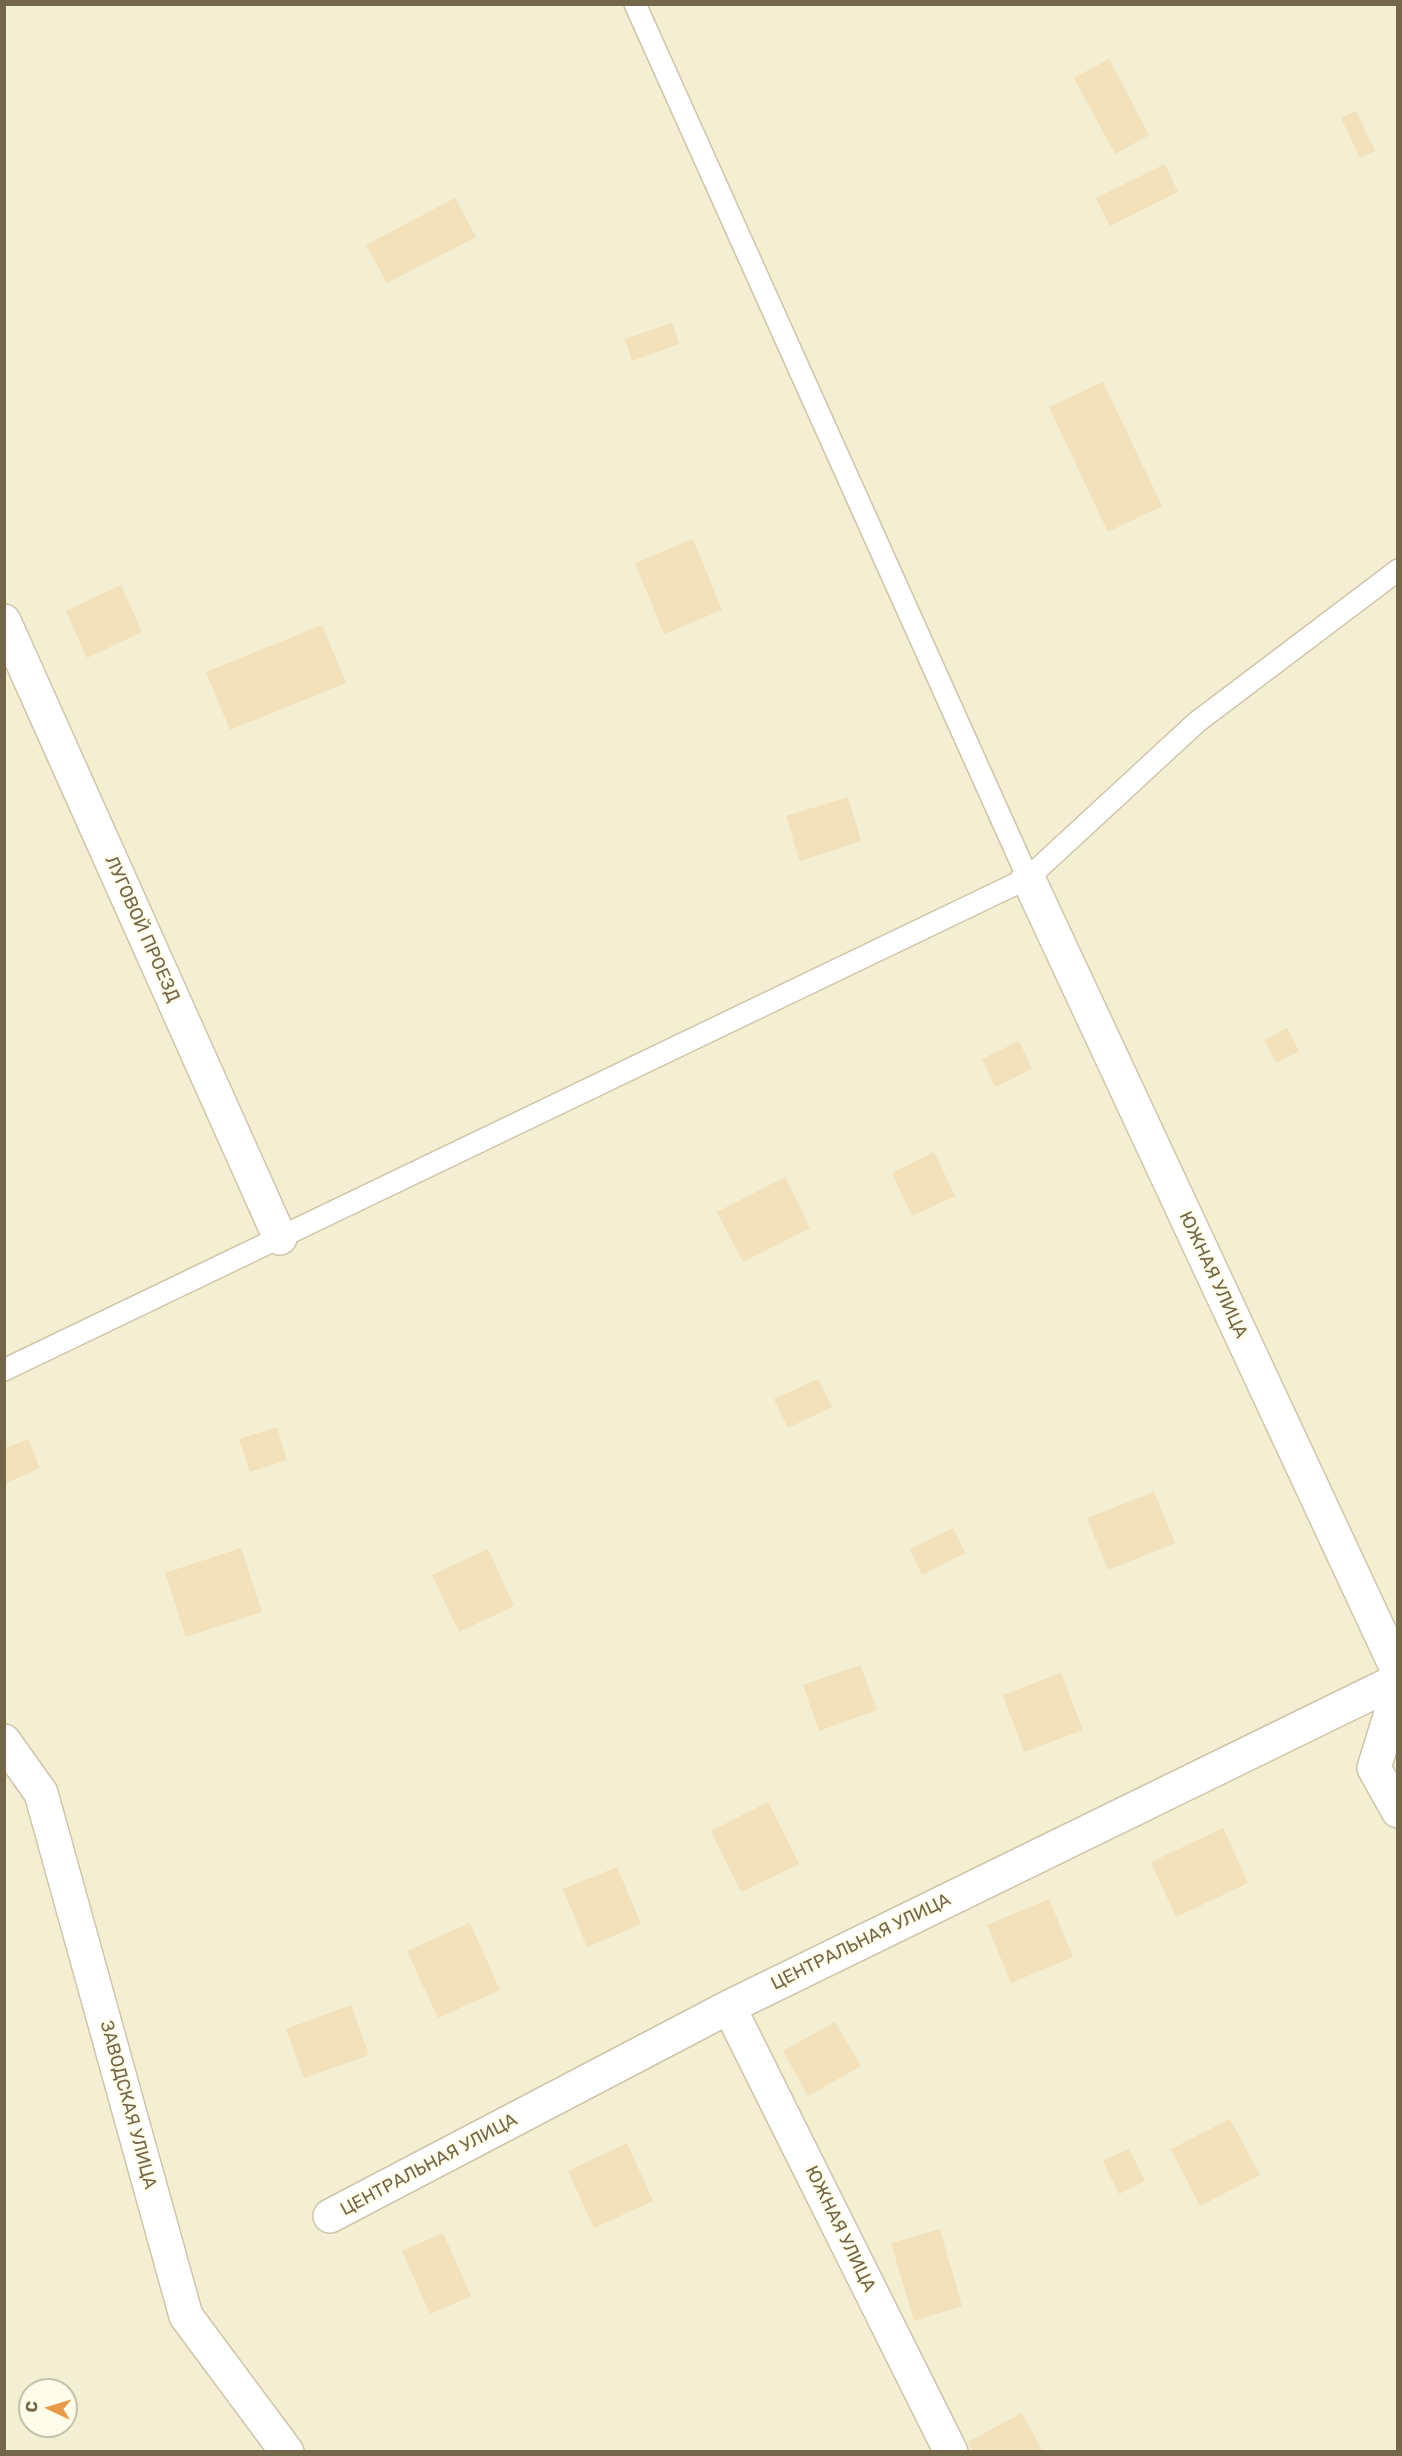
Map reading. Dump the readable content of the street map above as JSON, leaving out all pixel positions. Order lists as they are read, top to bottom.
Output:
{
  "streets": {
    "street": [
      "ЛУГОВОЙ ПРОЕЗД",
      "ЮЖНАЯ УЛИЦА",
      "ЦЕНТРАЛЬНАЯ УЛИЦА",
      "ЗАВОДСКАЯ УЛИЦА"
    ]
  },
  "crossings": [
    ["ЮЖНАЯ УЛИЦА", "ЦЕНТРАЛЬНАЯ УЛИЦА"]
  ],
  "north": "left"
}
